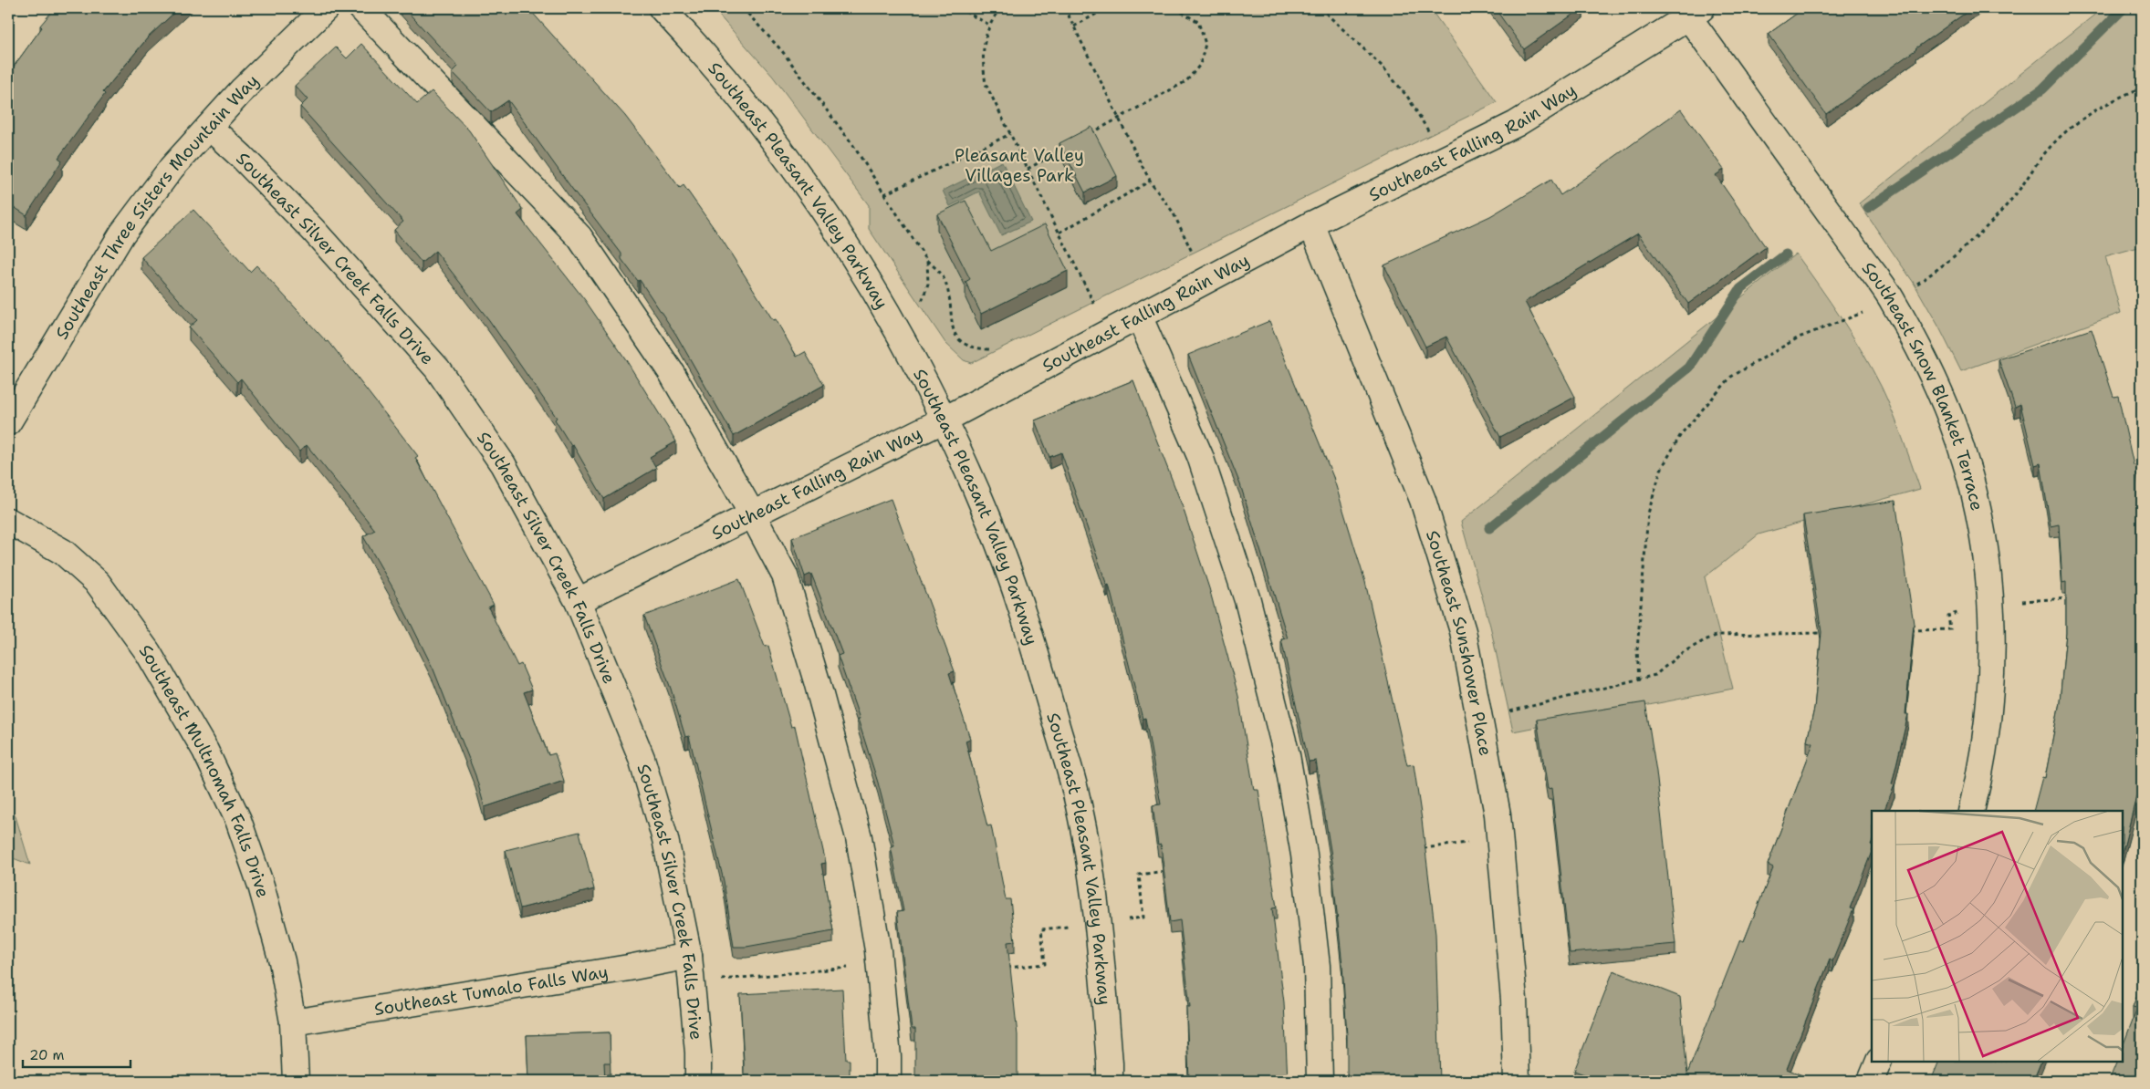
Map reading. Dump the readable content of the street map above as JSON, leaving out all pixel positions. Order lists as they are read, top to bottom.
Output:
{
  "streets": {
    "street": [
      "Southeast Falling Rain Way",
      "Southeast Pleasant Valley Parkway",
      "Southeast Three Sisters Mountain Way",
      "Southeast Silver Creek Falls Drive",
      "Southeast Snow Blanket Terrace",
      "Southeast Sunshower Place",
      "Southeast Multnomah Falls Drive",
      "Southeast Tumalo Falls Way"
    ]
  },
  "crossings": [
    ["Southeast Falling Rain Way", "Southeast Pleasant Valley Parkway"],
    ["Southeast Falling Rain Way", "Southeast Silver Creek Falls Drive"],
    ["Southeast Falling Rain Way", "Southeast Snow Blanket Terrace"],
    ["Southeast Falling Rain Way", "Southeast Sunshower Place"],
    ["Southeast Three Sisters Mountain Way", "Southeast Silver Creek Falls Drive"],
    ["Southeast Silver Creek Falls Drive", "Southeast Tumalo Falls Way"],
    ["Southeast Multnomah Falls Drive", "Southeast Tumalo Falls Way"]
  ],
  "parks": ["Pleasant Valley Villages Park"],
  "scale_bar": "20 m"
}
